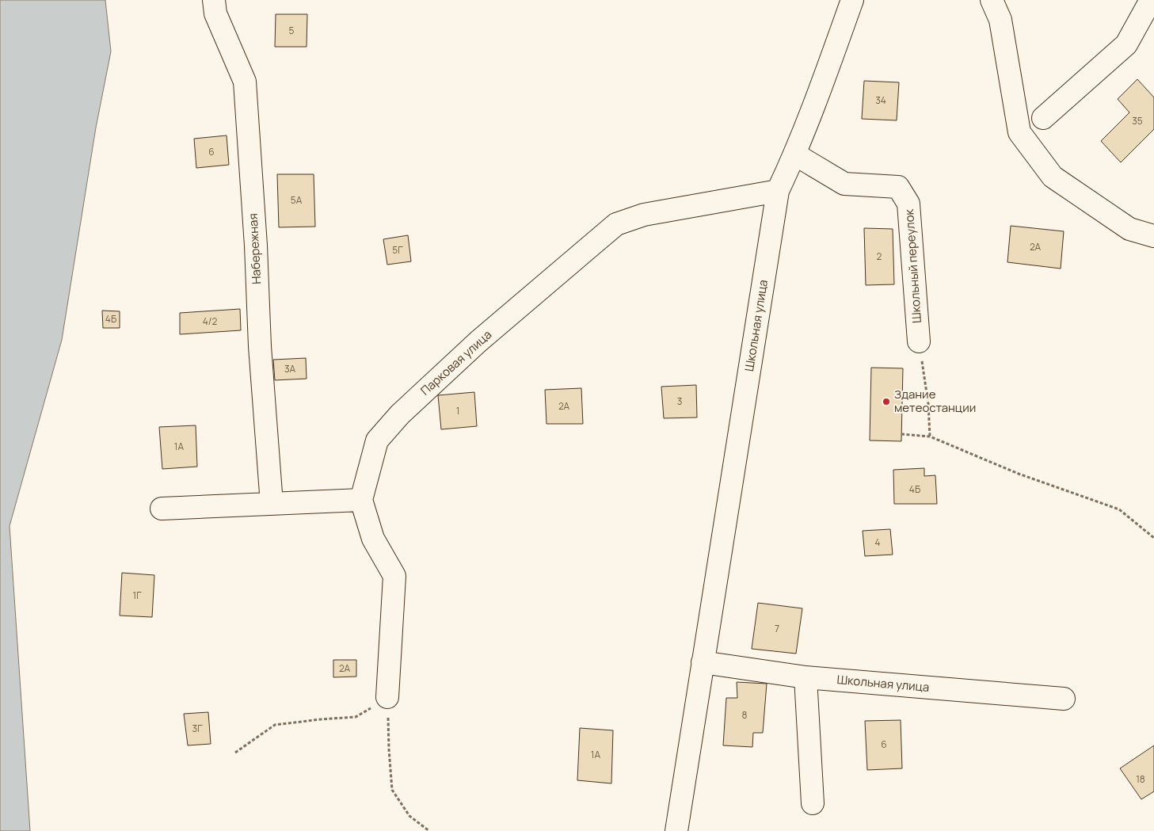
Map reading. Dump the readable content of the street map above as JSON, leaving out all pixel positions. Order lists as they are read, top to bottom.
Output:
{
  "streets": {
    "street": [
      "Набережная",
      "Школьный переулок",
      "Школьная улица",
      "Парковая улица"
    ]
  },
  "crossings": [
    ["Школьный переулок", "Школьная улица"],
    ["Школьная улица", "Парковая улица"]
  ],
  "places": ["Здание метеостанции"],
  "house_numbers": [
    "5",
    "34",
    "35",
    "6",
    "5А",
    "2А",
    "5Г",
    "2",
    "4Б",
    "4/2",
    "3А",
    "3",
    "2А",
    "1",
    "1А",
    "4Б",
    "4",
    "1Г",
    "7",
    "2А",
    "8",
    "3Г",
    "6",
    "1А",
    "18"
  ]
}
